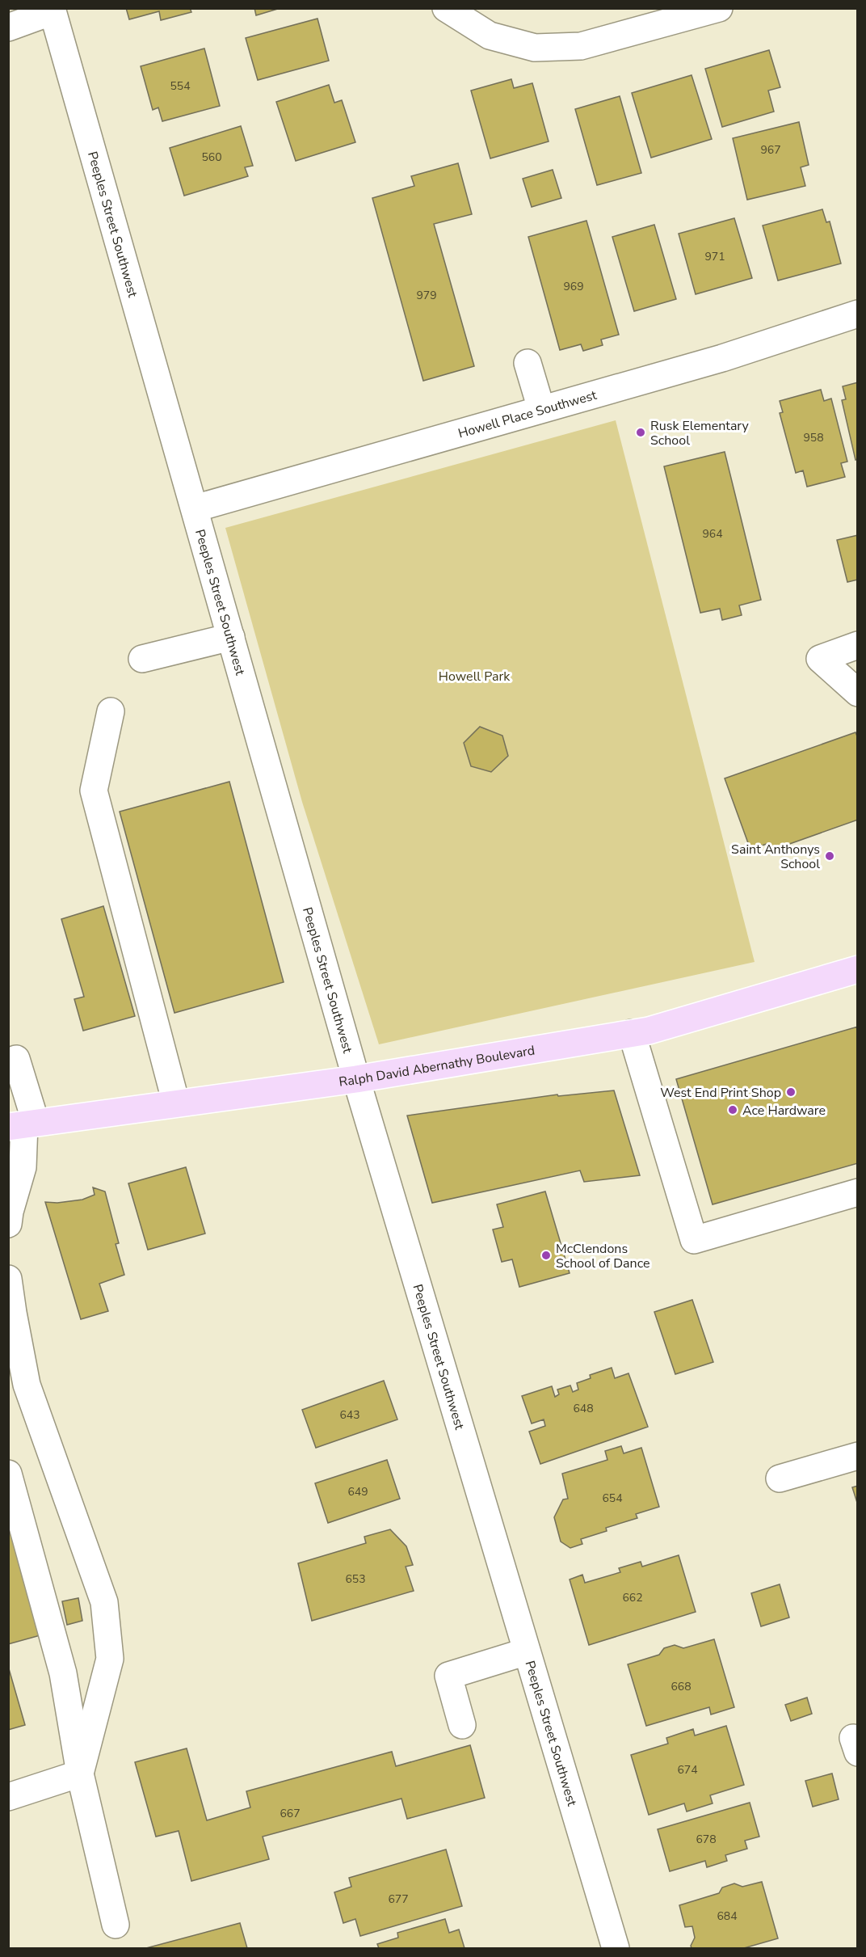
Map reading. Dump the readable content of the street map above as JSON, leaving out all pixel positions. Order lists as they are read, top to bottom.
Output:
{
  "streets": {
    "main road": ["Ralph David Abernathy Boulevard"],
    "street": ["Peeples Street Southwest", "Howell Place Southwest"]
  },
  "crossings": [
    ["Peeples Street Southwest", "Howell Place Southwest"],
    ["Peeples Street Southwest", "Ralph David Abernathy Boulevard"]
  ],
  "parks": ["Howell Park"],
  "places": [
    "Rusk Elementary School",
    "Saint Anthonys School",
    "West End Print Shop",
    "Ace Hardware",
    "McClendons School of Dance"
  ],
  "house_numbers": [
    "554",
    "967",
    "560",
    "971",
    "969",
    "979",
    "958",
    "964",
    "648",
    "643",
    "649",
    "654",
    "653",
    "662",
    "668",
    "674",
    "667",
    "678",
    "677",
    "684"
  ]
}
